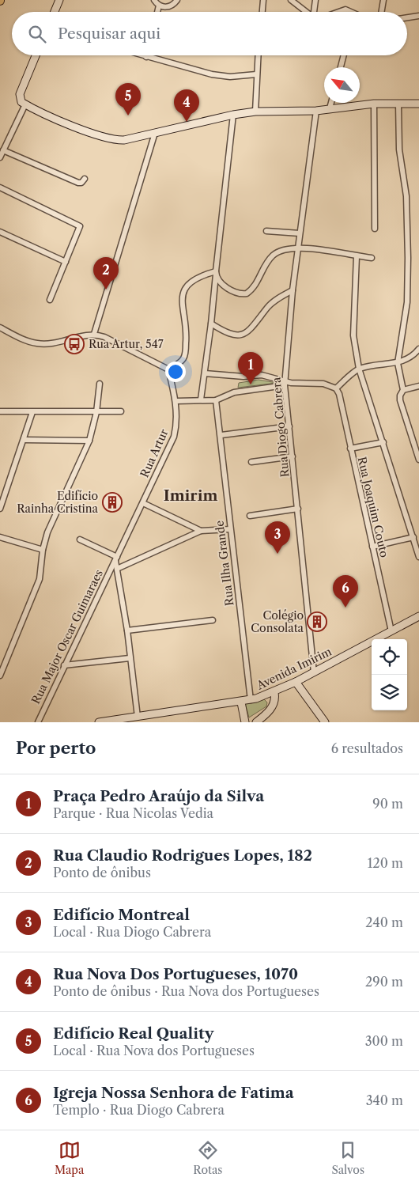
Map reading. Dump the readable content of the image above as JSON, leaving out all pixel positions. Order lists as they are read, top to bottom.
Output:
{
  "streets": {
    "street": [
      "Rua Diogo Cabrera",
      "Rua Artur",
      "Rua Joaquim Couto",
      "Rua Ilha Grande",
      "Rua Major Oscar Guimaraes",
      "Avenida Imirim"
    ]
  },
  "crossings": [
    ["Rua Diogo Cabrera", "Avenida Imirim"],
    ["Rua Artur", "Rua Major Oscar Guimaraes"],
    ["Rua Joaquim Couto", "Avenida Imirim"],
    ["Rua Ilha Grande", "Avenida Imirim"]
  ],
  "districts": ["Imirim"],
  "places": {
    "bus stop": ["Rua Artur, 547"],
    "building": ["Edifício Rainha Cristina", "Colégio Consolata"]
  },
  "north": "top left",
  "page": {
    "search": "Pesquisar aqui",
    "pins": [
      "5",
      "4",
      "2",
      "1",
      "3",
      "6"
    ],
    "heading": ["Por perto", "6 resultados"],
    "list": [
      {
        "mark": "1",
        "name": "Praça Pedro Araújo da Silva",
        "note": "Parque · Rua Nicolas Vedia",
        "value": "90 m"
      },
      {
        "mark": "2",
        "name": "Rua Claudio Rodrigues Lopes, 182",
        "note": "Ponto de ônibus",
        "value": "120 m"
      },
      {
        "mark": "3",
        "name": "Edifício Montreal",
        "note": "Local · Rua Diogo Cabrera",
        "value": "240 m"
      },
      {
        "mark": "4",
        "name": "Rua Nova Dos Portugueses, 1070",
        "note": "Ponto de ônibus · Rua Nova dos Portugueses",
        "value": "290 m"
      },
      {
        "mark": "5",
        "name": "Edifício Real Quality",
        "note": "Local · Rua Nova dos Portugueses",
        "value": "300 m"
      },
      {
        "mark": "6",
        "name": "Igreja Nossa Senhora de Fatima",
        "note": "Templo · Rua Diogo Cabrera",
        "value": "340 m"
      }
    ],
    "nav": ["Mapa", "Rotas", "Salvos"]
  }
}
